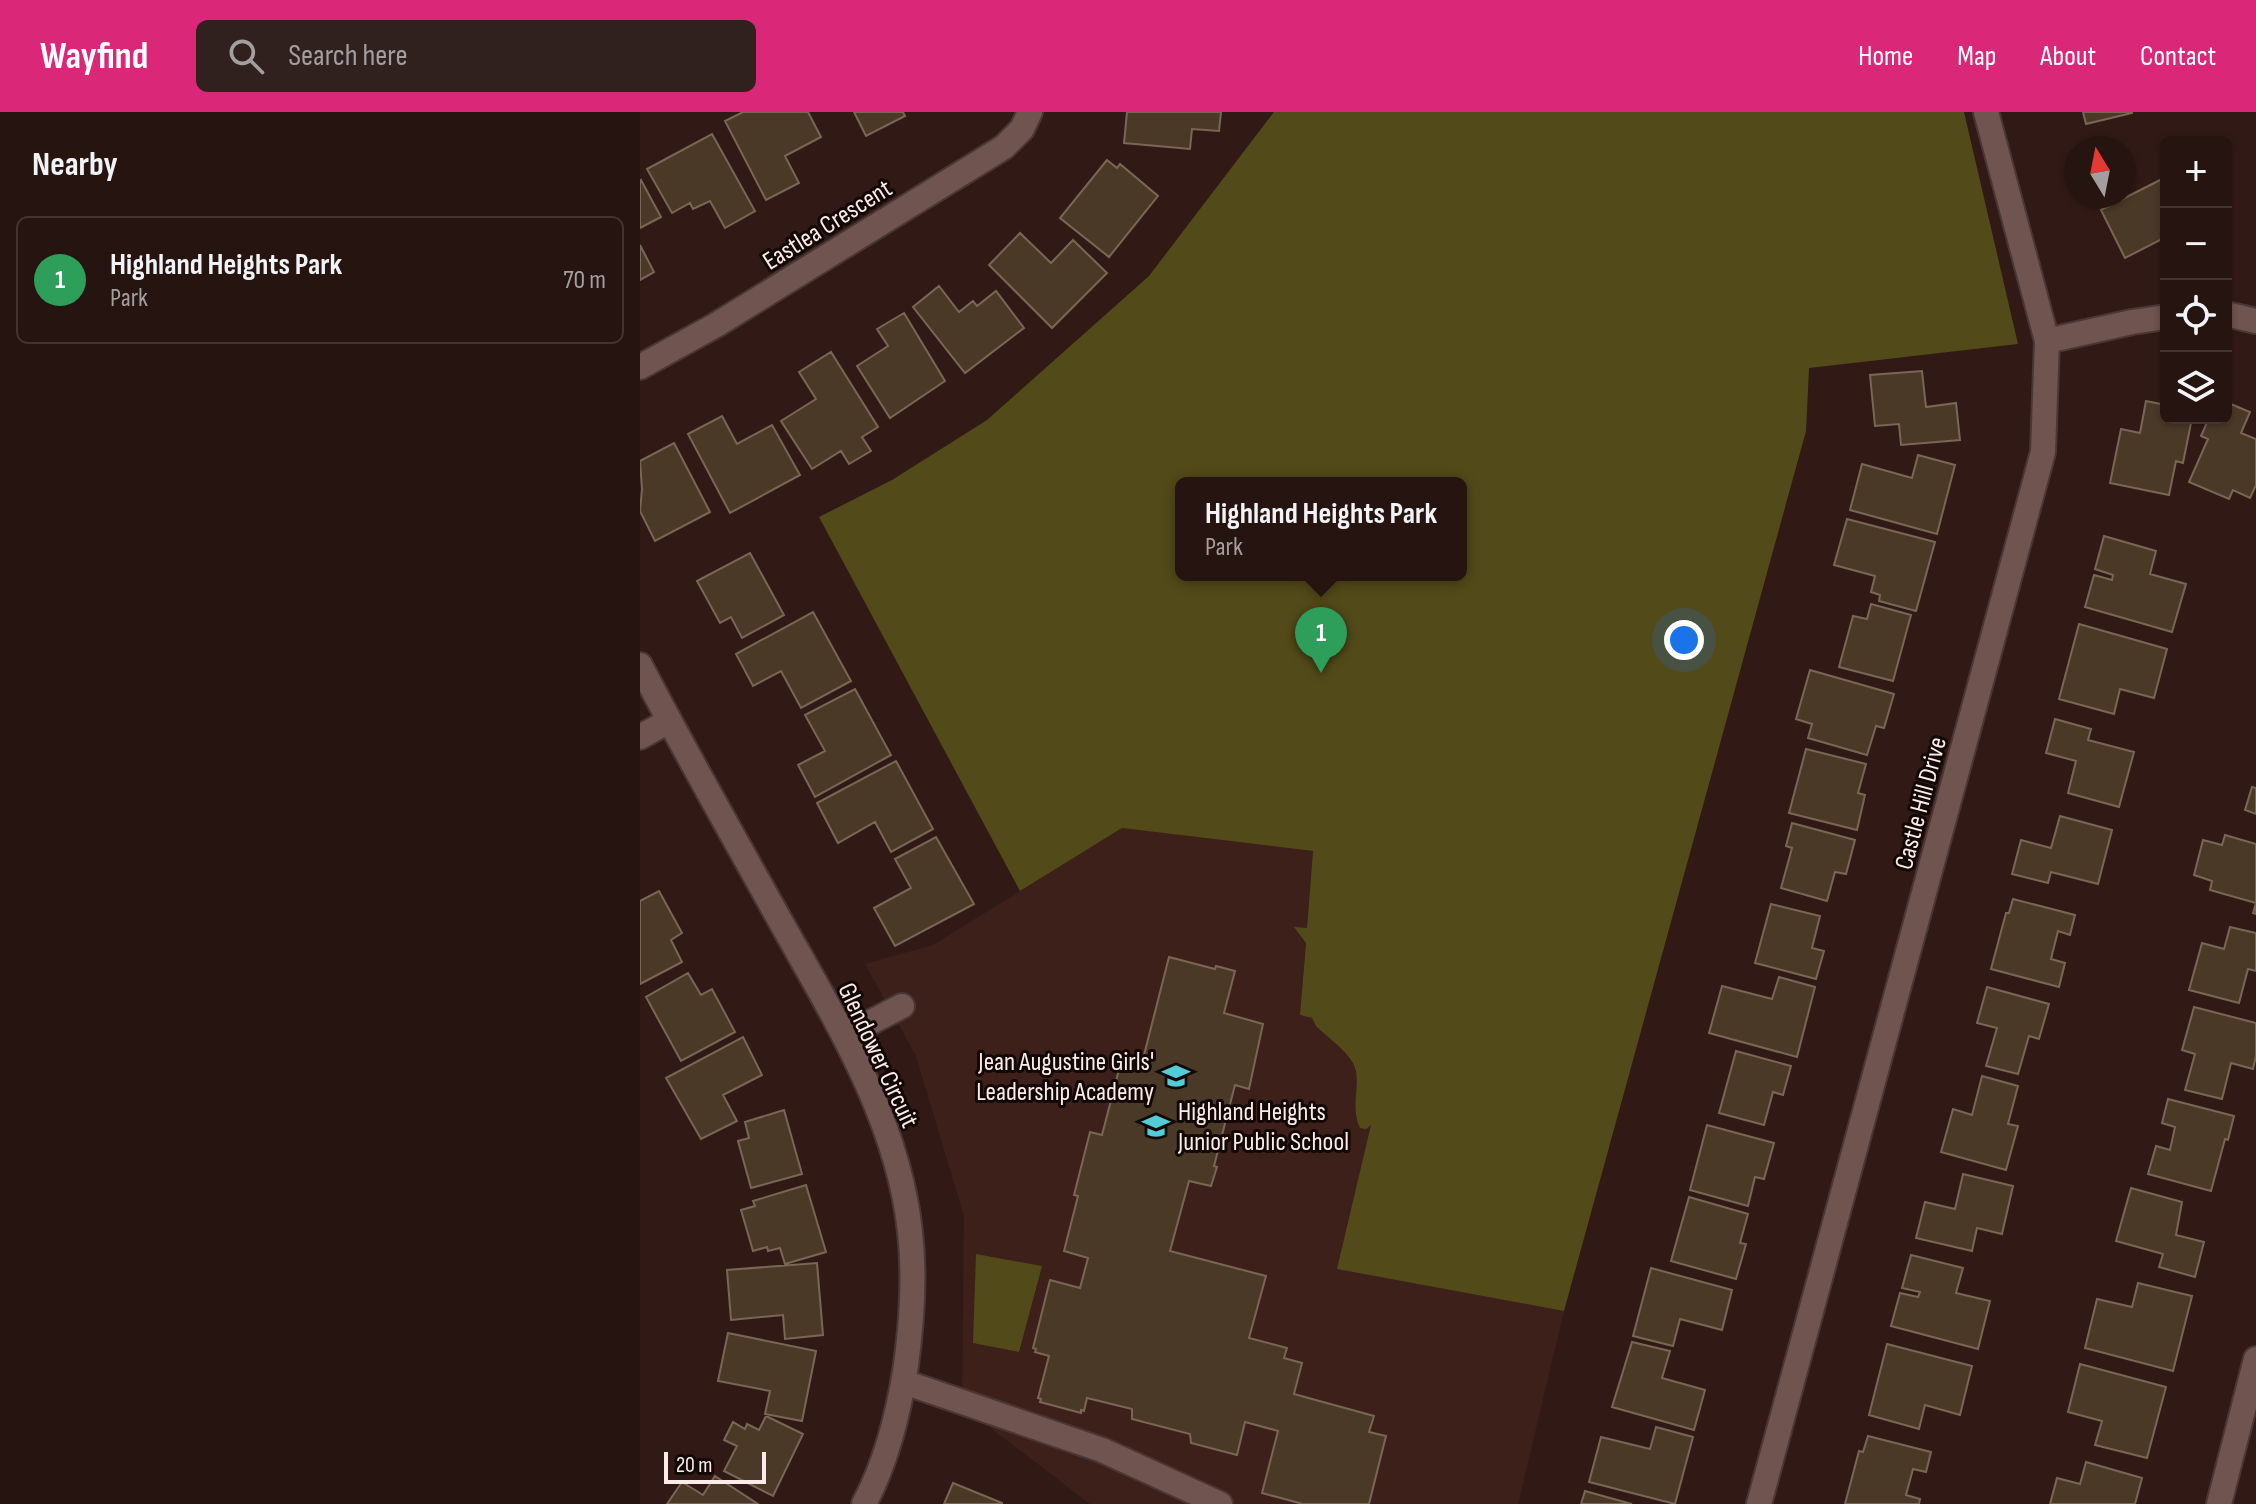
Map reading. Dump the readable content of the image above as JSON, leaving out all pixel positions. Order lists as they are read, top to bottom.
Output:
{
  "streets": {
    "street": ["Eastlea Crescent", "Castle Hill Drive", "Glendower Circuit"]
  },
  "places": {
    "school or university": ["Jean Augustine Girls' Leadership Academy", "Highland Heights Junior Public School"]
  },
  "scale_bar": "20 m",
  "north": "top",
  "page": {
    "header": "Wayfind",
    "search": "Search here",
    "nav": [
      "Home",
      "Map",
      "About",
      "Contact"
    ],
    "heading": "Nearby",
    "map_buttons": ["+", "−"],
    "list": [
      {
        "mark": "1",
        "name": "Highland Heights Park",
        "note": "Park",
        "value": "70 m"
      }
    ],
    "popup": ["Highland Heights Park", "Park"],
    "pins": "1",
    "scale": "20 m"
  }
}
